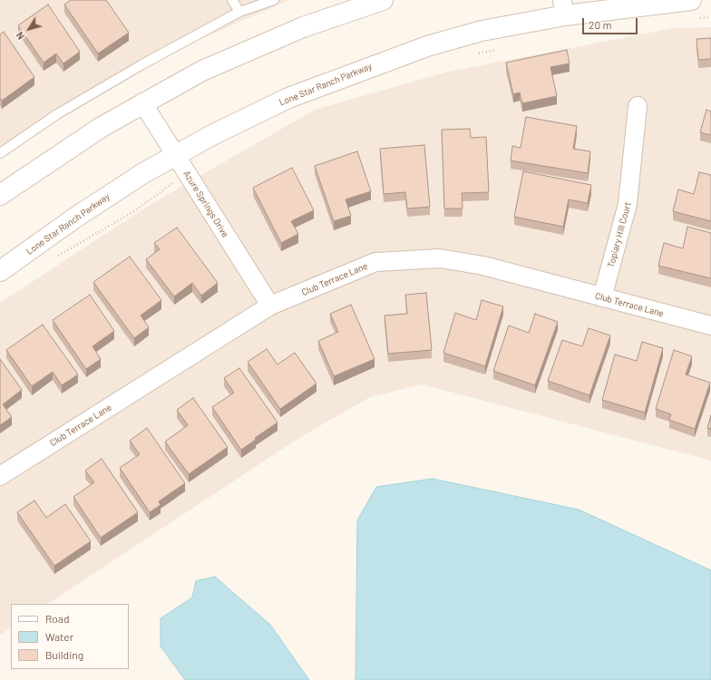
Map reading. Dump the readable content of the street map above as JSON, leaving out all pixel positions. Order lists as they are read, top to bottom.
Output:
{
  "streets": {
    "main road": ["Lone Star Ranch Parkway"],
    "street": ["Azure Springs Drive", "Topiary Hill Court", "Club Terrace Lane"]
  },
  "crossings": [
    ["Lone Star Ranch Parkway", "Azure Springs Drive"],
    ["Azure Springs Drive", "Club Terrace Lane"],
    ["Topiary Hill Court", "Club Terrace Lane"]
  ],
  "legend": ["Road", "Water", "Building"],
  "scale_bar": "20 m",
  "north": "bottom left"
}
